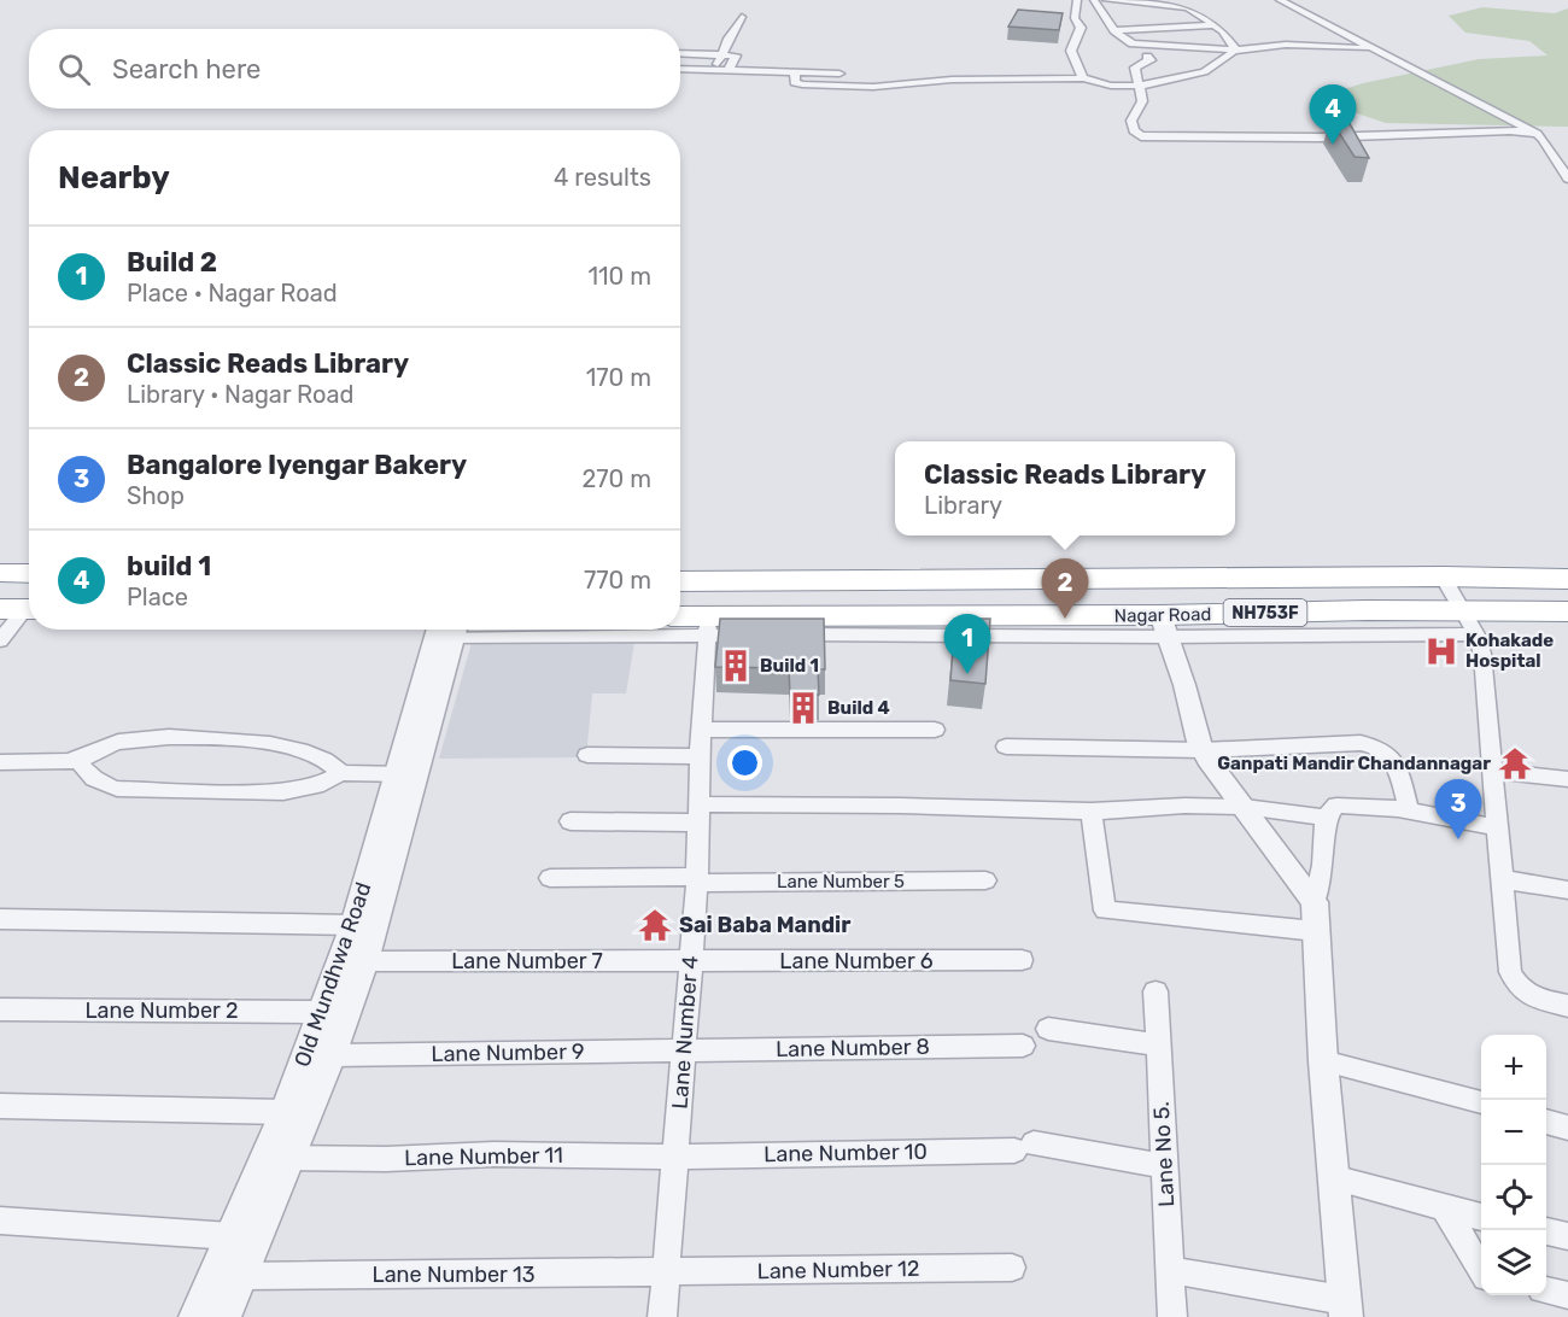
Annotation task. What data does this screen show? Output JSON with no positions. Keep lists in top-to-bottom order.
{
  "streets": {
    "highway": ["NH753F", "Nagar Road"],
    "street": [
      "Lane Number 5",
      "Lane Number 7",
      "Lane Number 6",
      "Old Mundhwa Road",
      "Lane Number 2",
      "Lane Number 4",
      "Lane Number 8",
      "Lane Number 9",
      "Lane Number 10",
      "Lane No 5.",
      "Lane Number 11",
      "Lane Number 12",
      "Lane Number 13"
    ]
  },
  "crossings": [
    ["Nagar Road", "Lane Number 4"],
    ["Lane Number 5", "Lane Number 4"],
    ["Lane Number 7", "Lane Number 6"],
    ["Lane Number 7", "Old Mundhwa Road"],
    ["Lane Number 7", "Lane Number 4"],
    ["Lane Number 6", "Lane Number 4"],
    ["Old Mundhwa Road", "Lane Number 2"],
    ["Old Mundhwa Road", "Lane Number 9"],
    ["Old Mundhwa Road", "Lane Number 11"],
    ["Old Mundhwa Road", "Lane Number 13"],
    ["Lane Number 4", "Lane Number 8"],
    ["Lane Number 4", "Lane Number 9"],
    ["Lane Number 4", "Lane Number 10"],
    ["Lane Number 4", "Lane Number 11"],
    ["Lane Number 4", "Lane Number 12"],
    ["Lane Number 4", "Lane Number 13"],
    ["Lane Number 8", "Lane Number 9"],
    ["Lane Number 10", "Lane No 5."],
    ["Lane Number 10", "Lane Number 11"],
    ["Lane Number 12", "Lane Number 13"]
  ],
  "places": {
    "hospital": ["Kohakade Hospital"],
    "building": ["Build 1", "Build 4"],
    "temple": ["Ganpati Mandir Chandannagar", "Sai Baba Mandir"]
  },
  "page": {
    "search": "Search here",
    "pins": [
      "4",
      "2",
      "1",
      "3"
    ],
    "heading": ["Nearby", "4 results"],
    "list": [
      {
        "mark": "1",
        "name": "Build 2",
        "note": "Place · Nagar Road",
        "value": "110 m"
      },
      {
        "mark": "2",
        "name": "Classic Reads Library",
        "note": "Library · Nagar Road",
        "value": "170 m"
      },
      {
        "mark": "3",
        "name": "Bangalore Iyengar Bakery",
        "note": "Shop",
        "value": "270 m"
      },
      {
        "mark": "4",
        "name": "build 1",
        "note": "Place",
        "value": "770 m"
      }
    ],
    "popup": ["Classic Reads Library", "Library"],
    "map_buttons": ["+", "−"]
  }
}
